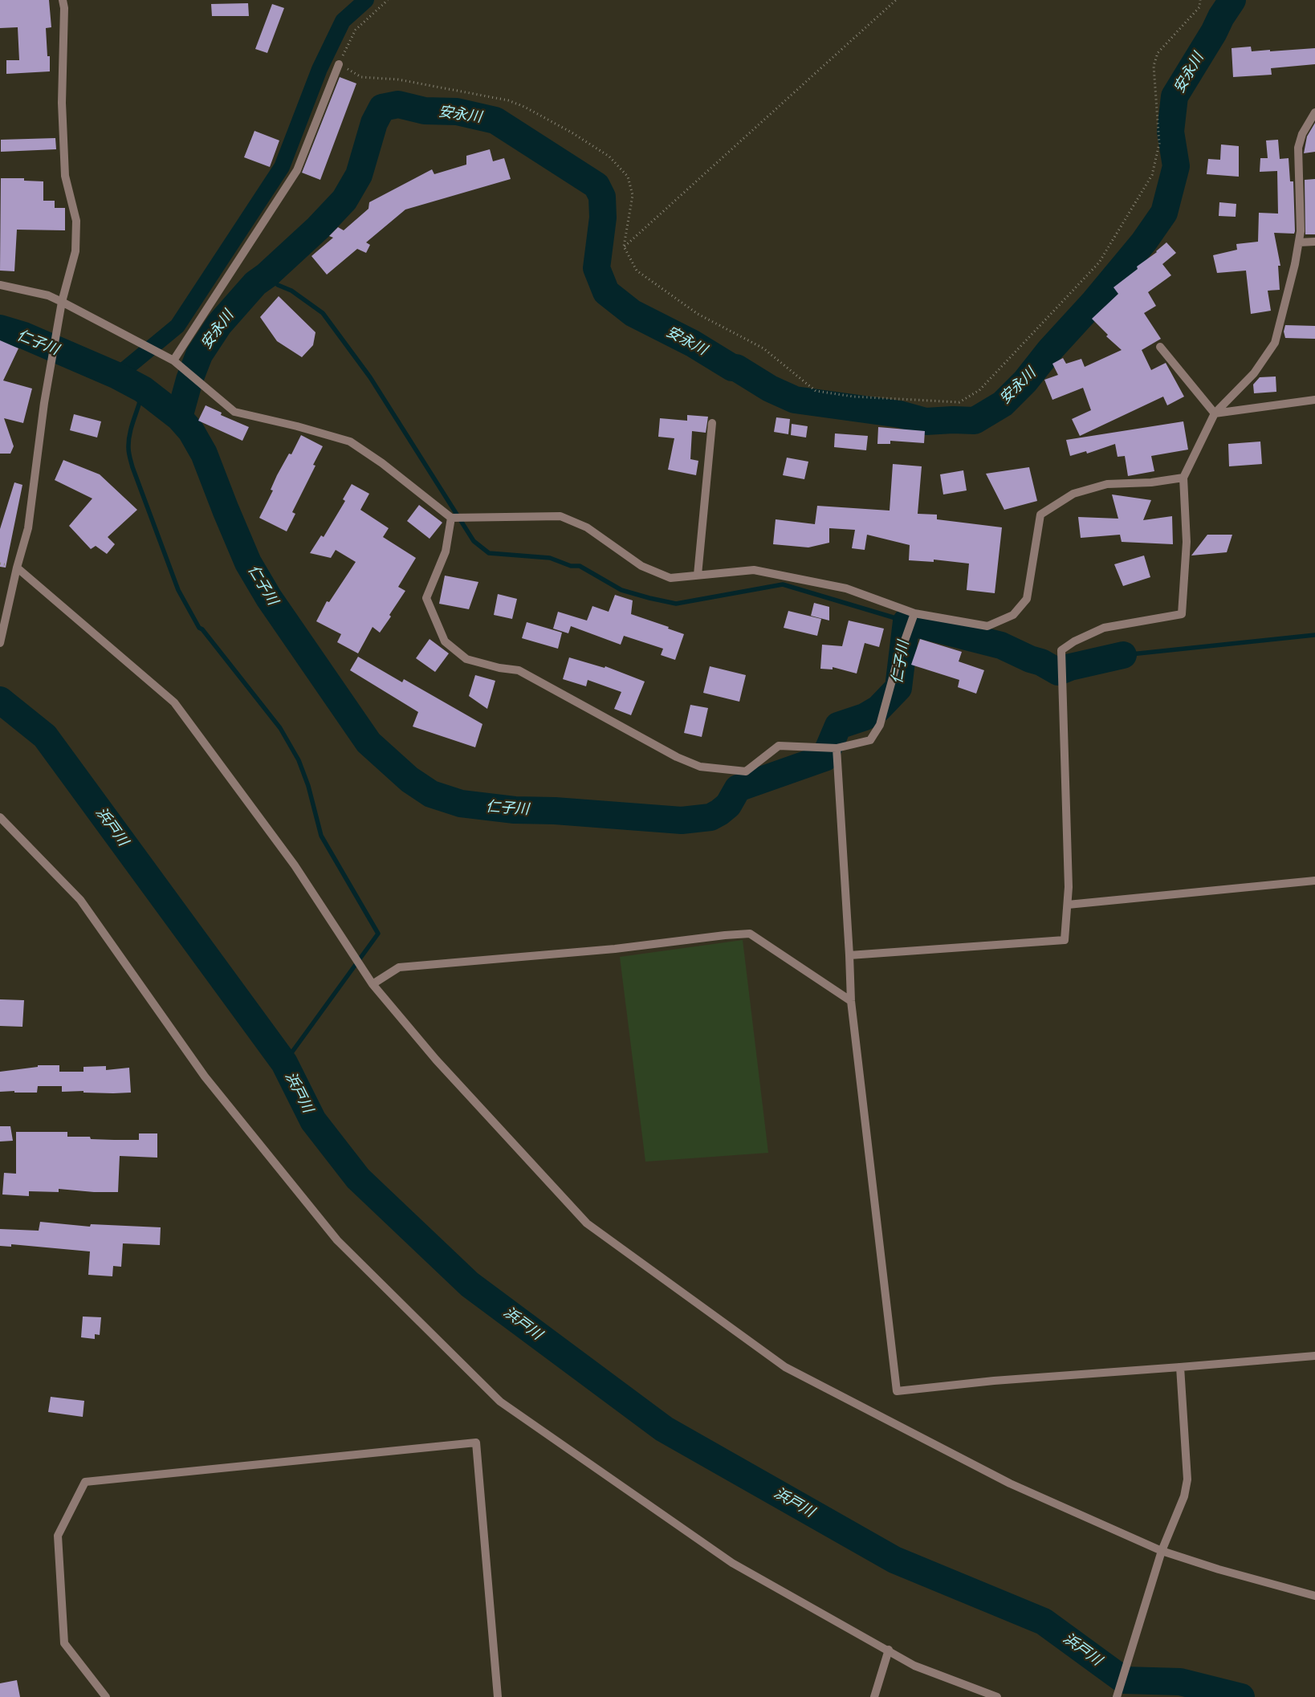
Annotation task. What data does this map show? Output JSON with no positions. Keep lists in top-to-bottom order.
{
  "water": ["安永川", "仁子川", "浜戸川"]
}
